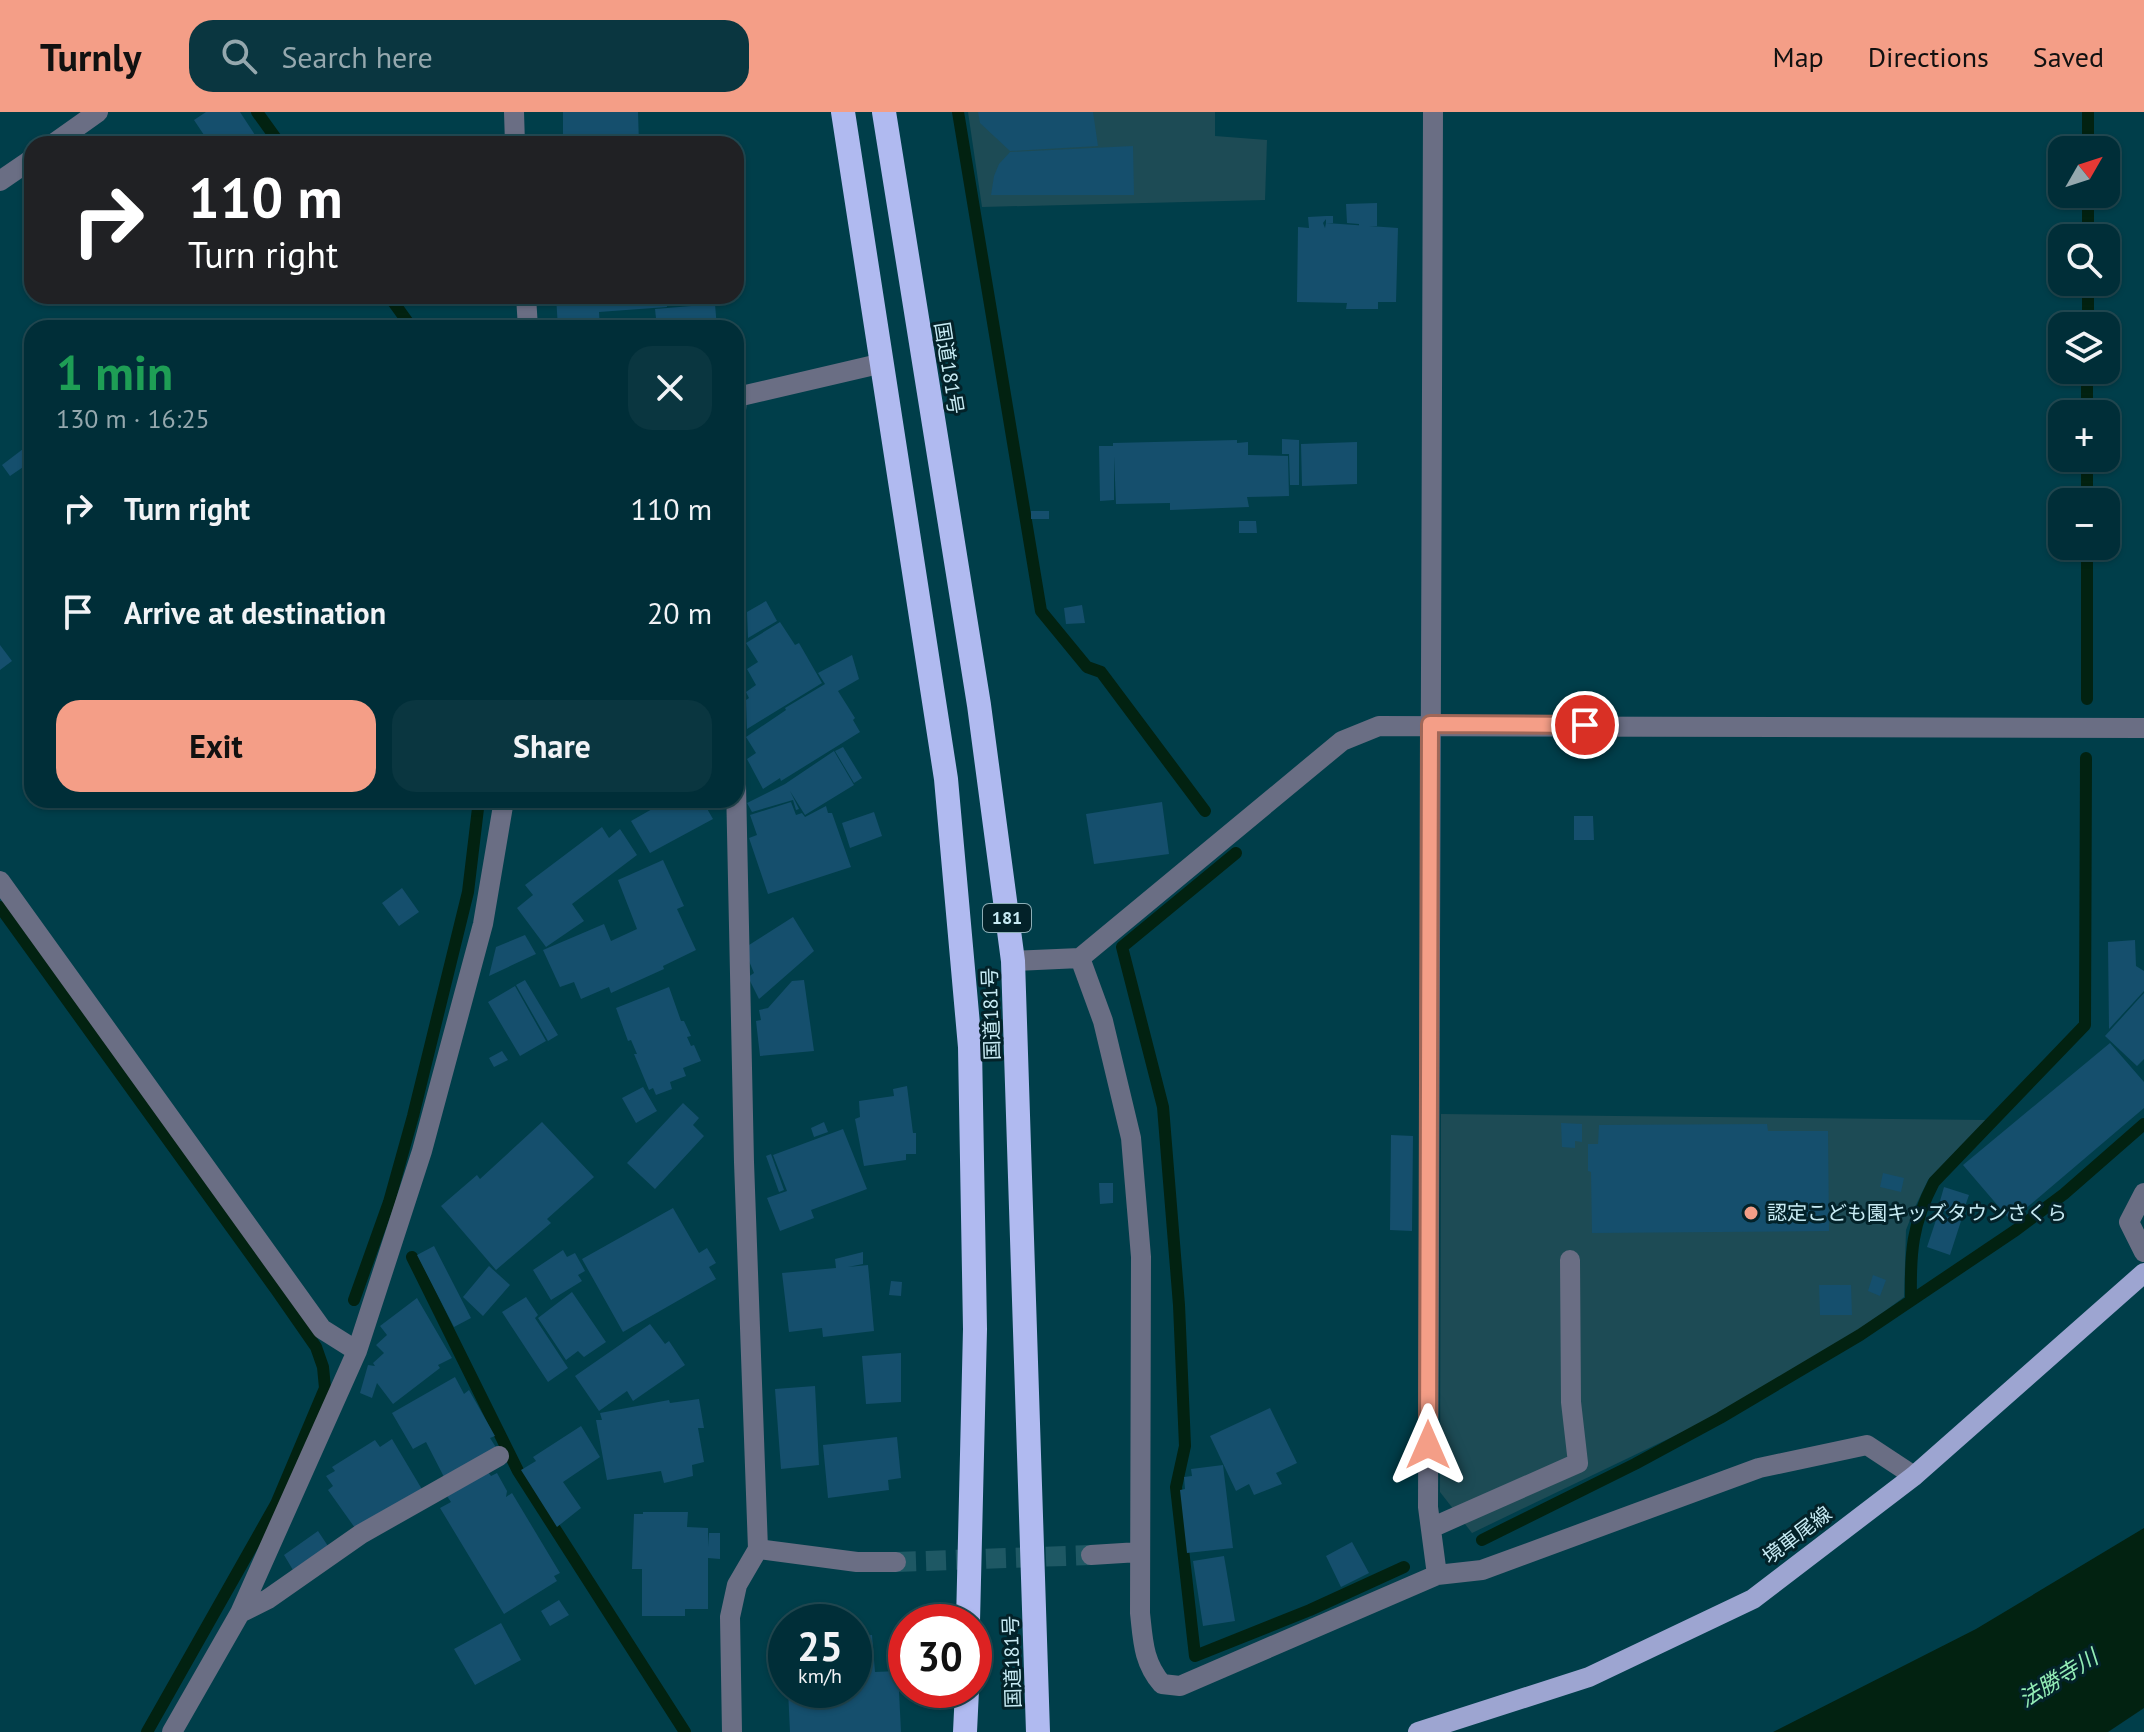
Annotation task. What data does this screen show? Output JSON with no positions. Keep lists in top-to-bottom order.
{
  "streets": {
    "highway": ["国道181号", "181"],
    "main road": ["境車尾線"]
  },
  "water": ["法勝寺川"],
  "places": ["認定こども園キッズタウンさくら"],
  "north": "top right",
  "page": {
    "header": "Turnly",
    "search": "Search here",
    "nav": ["Map", "Directions", "Saved"],
    "map_buttons": ["+", "−"],
    "turn": ["110 m", "Turn right"],
    "heading": ["1 min", "130 m · 16:25"],
    "list": [
      {
        "name": "Turn right",
        "value": "110 m"
      },
      {
        "name": "Arrive at destination",
        "value": "20 m"
      }
    ],
    "buttons": ["Exit", "Share"],
    "speed": "25 km/h",
    "limit": "30"
  }
}
